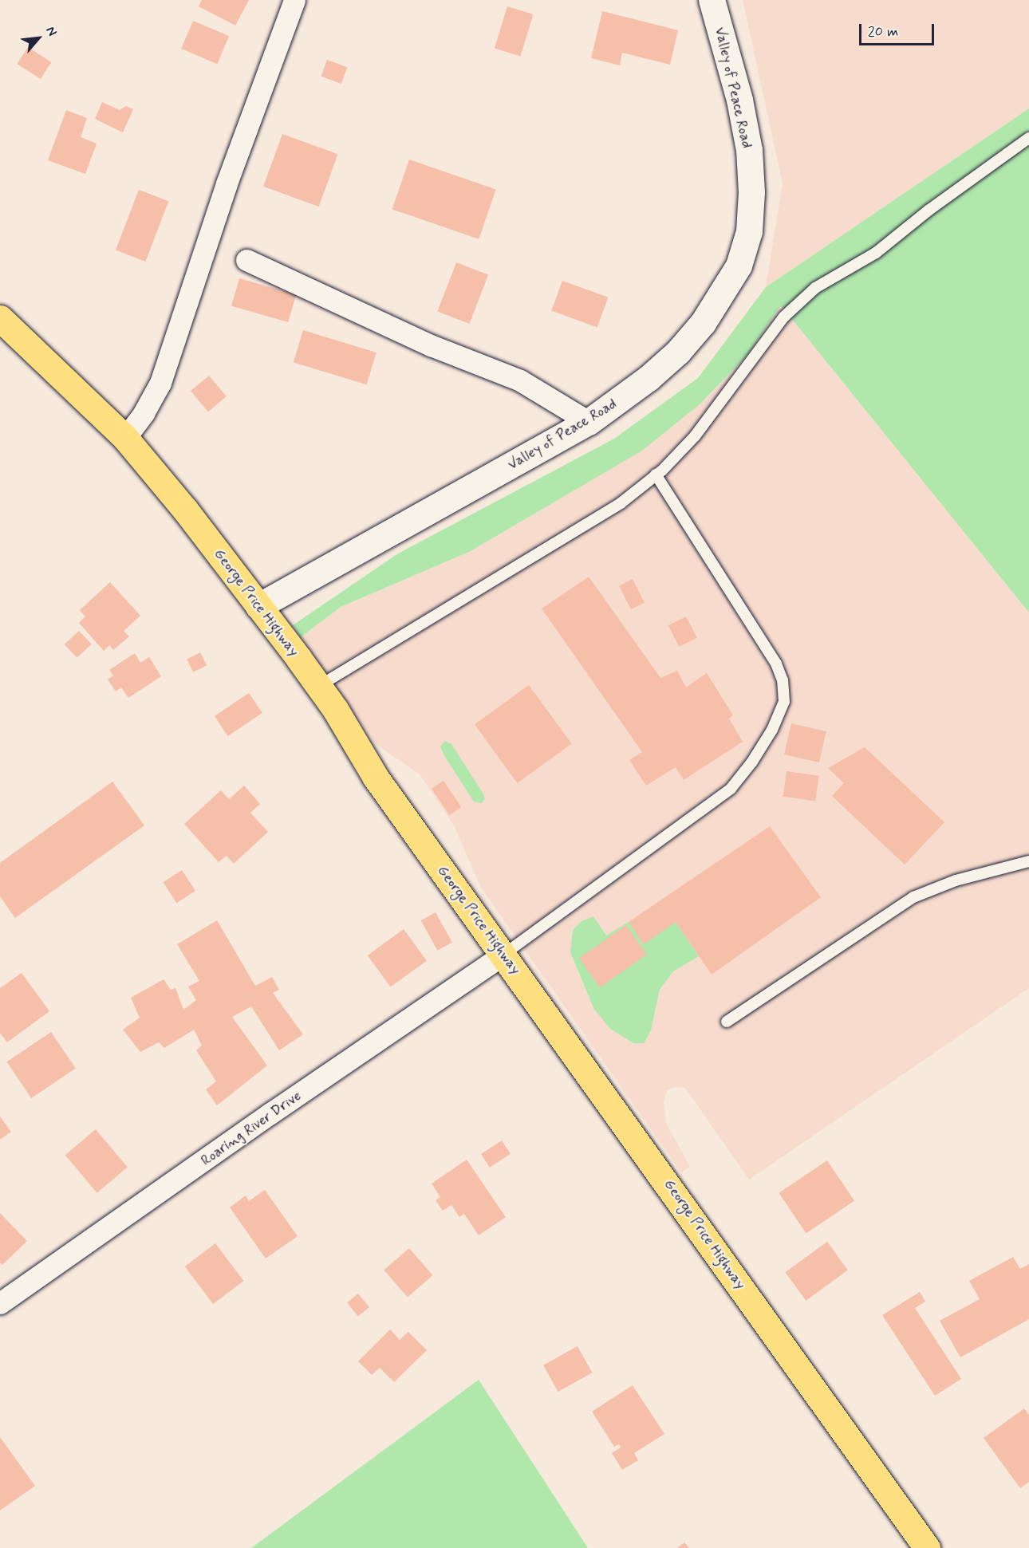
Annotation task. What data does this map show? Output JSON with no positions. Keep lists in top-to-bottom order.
{
  "streets": {
    "highway": ["George Price Highway"],
    "street": ["Valley of Peace Road", "Roaring River Drive"]
  },
  "crossings": [
    ["Valley of Peace Road", "George Price Highway"],
    ["George Price Highway", "Roaring River Drive"]
  ],
  "scale_bar": "20 m",
  "north": "top right"
}
